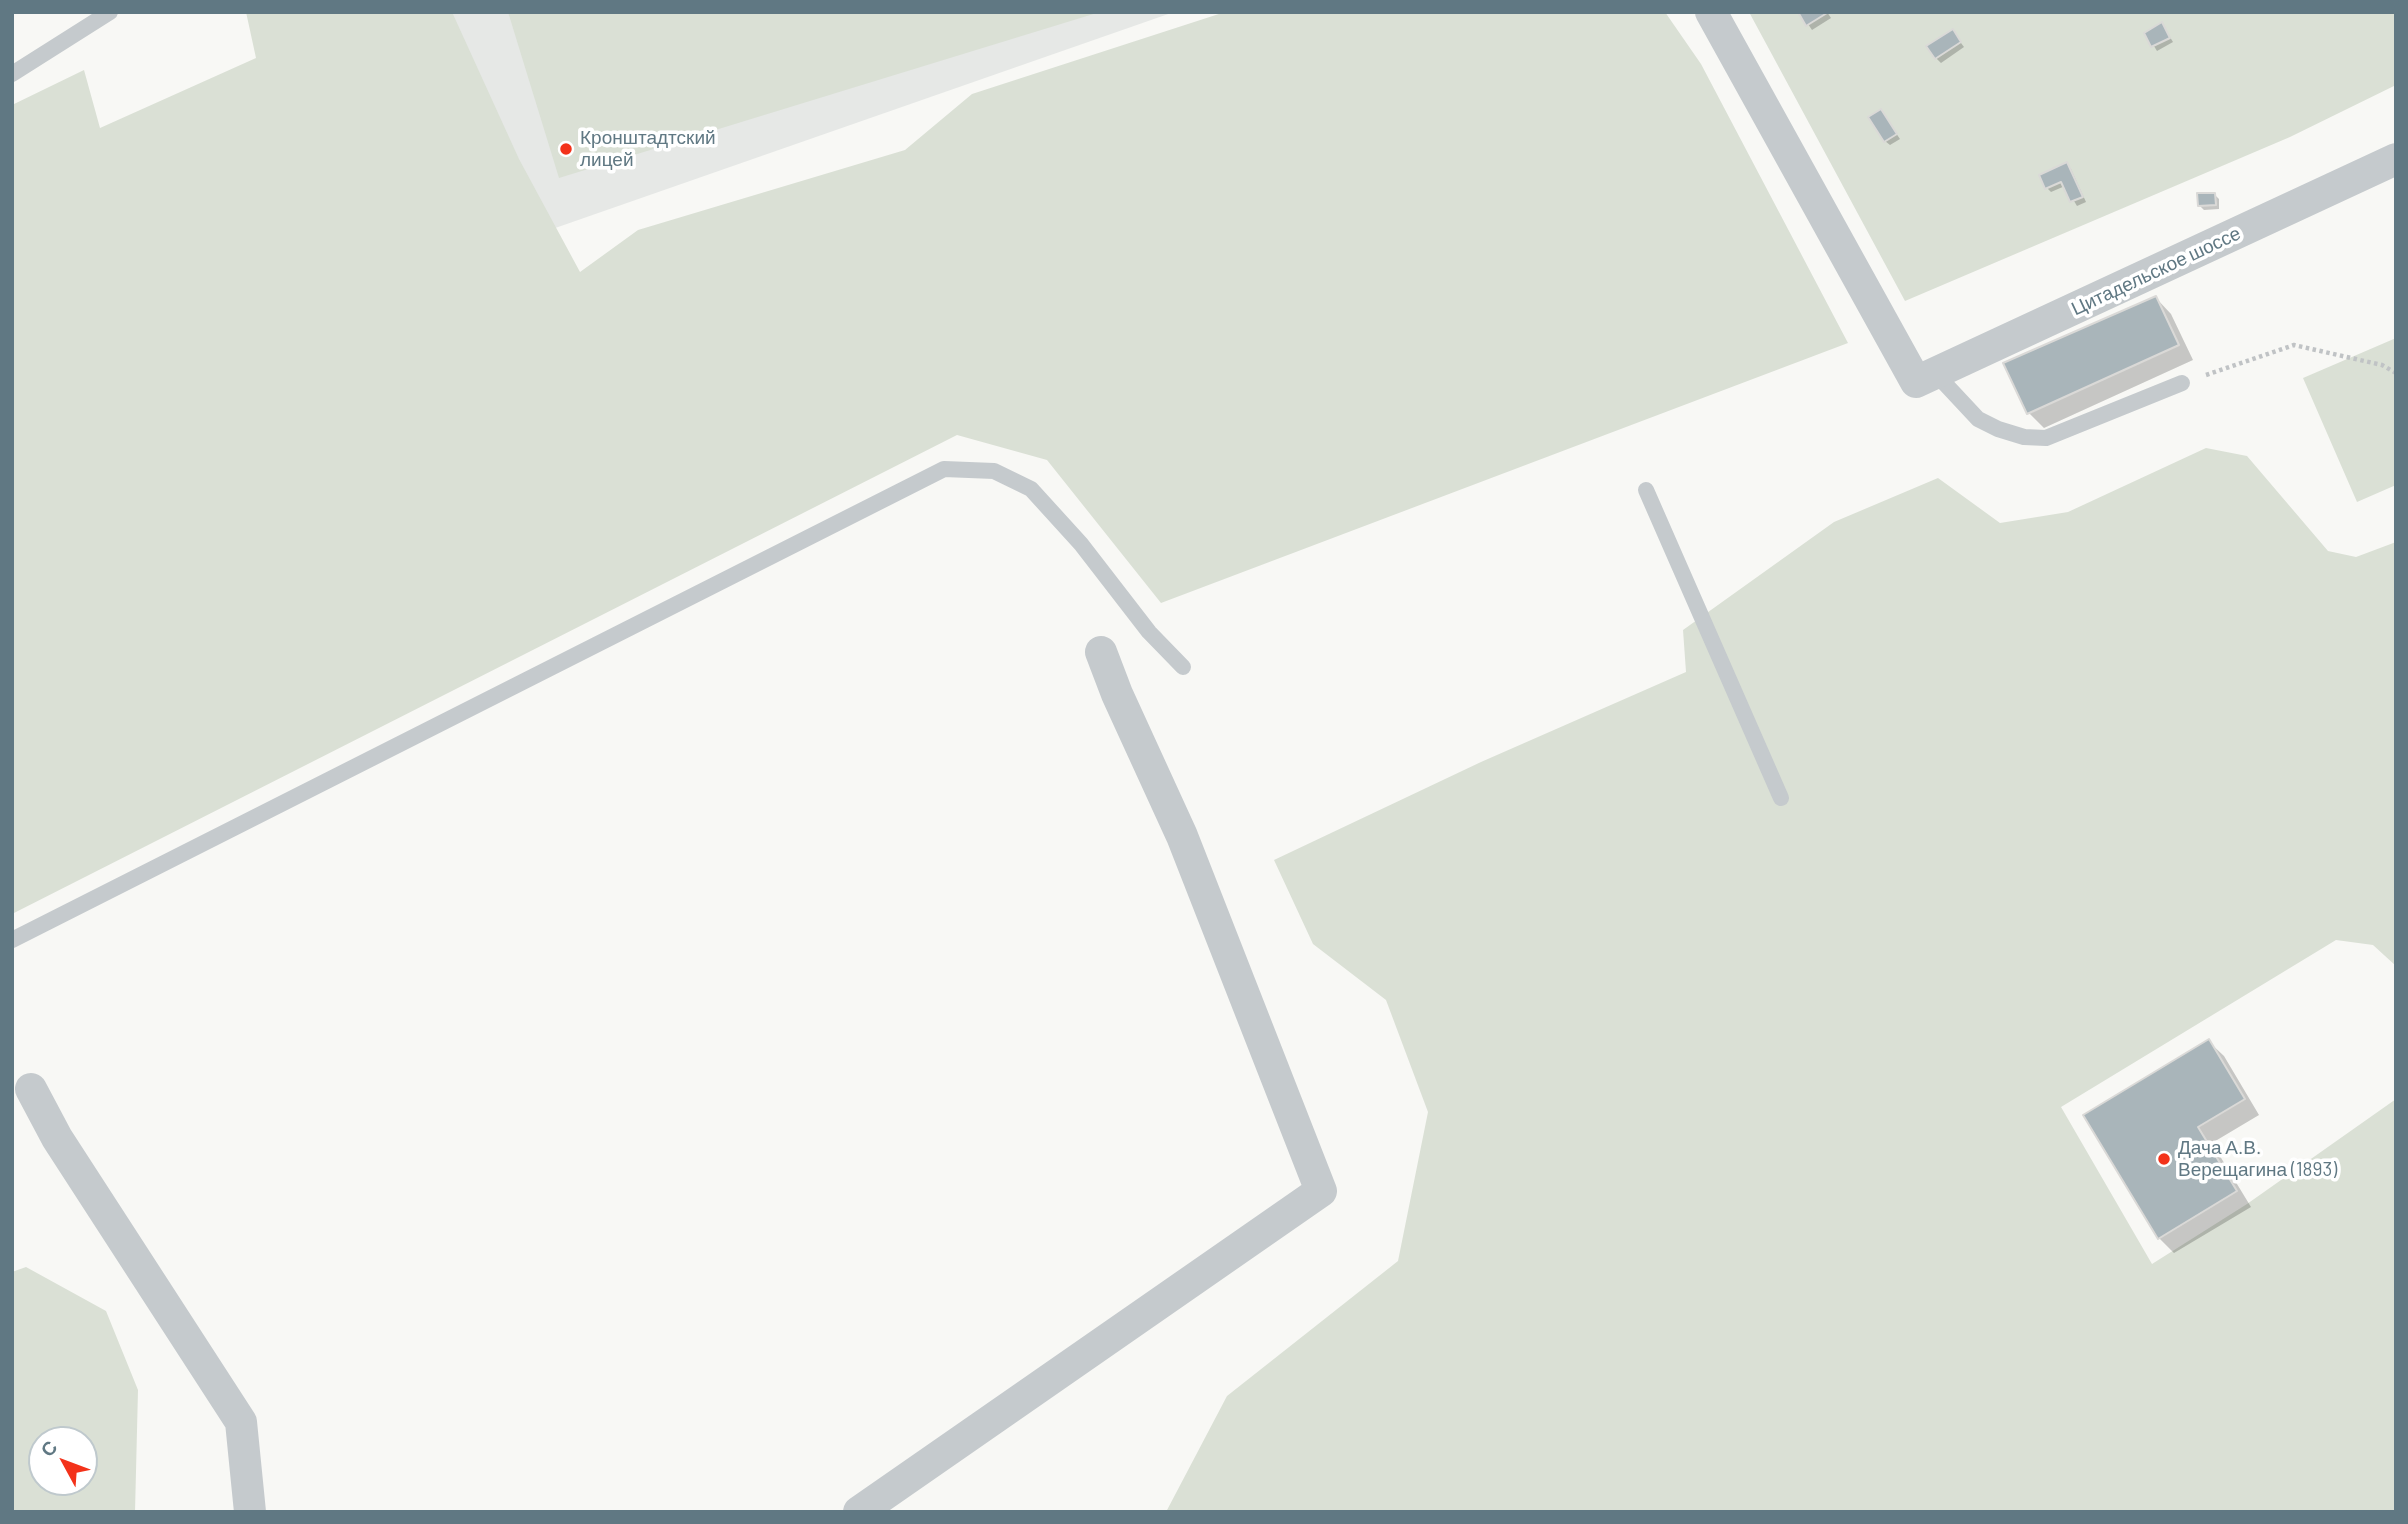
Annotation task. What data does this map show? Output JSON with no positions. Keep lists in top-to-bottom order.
{
  "streets": {
    "street": ["Цитадельское шоссе"]
  },
  "places": ["Кронштадтский лицей", "Дача А.В. Верещагина (1893)"],
  "north": "top left"
}
